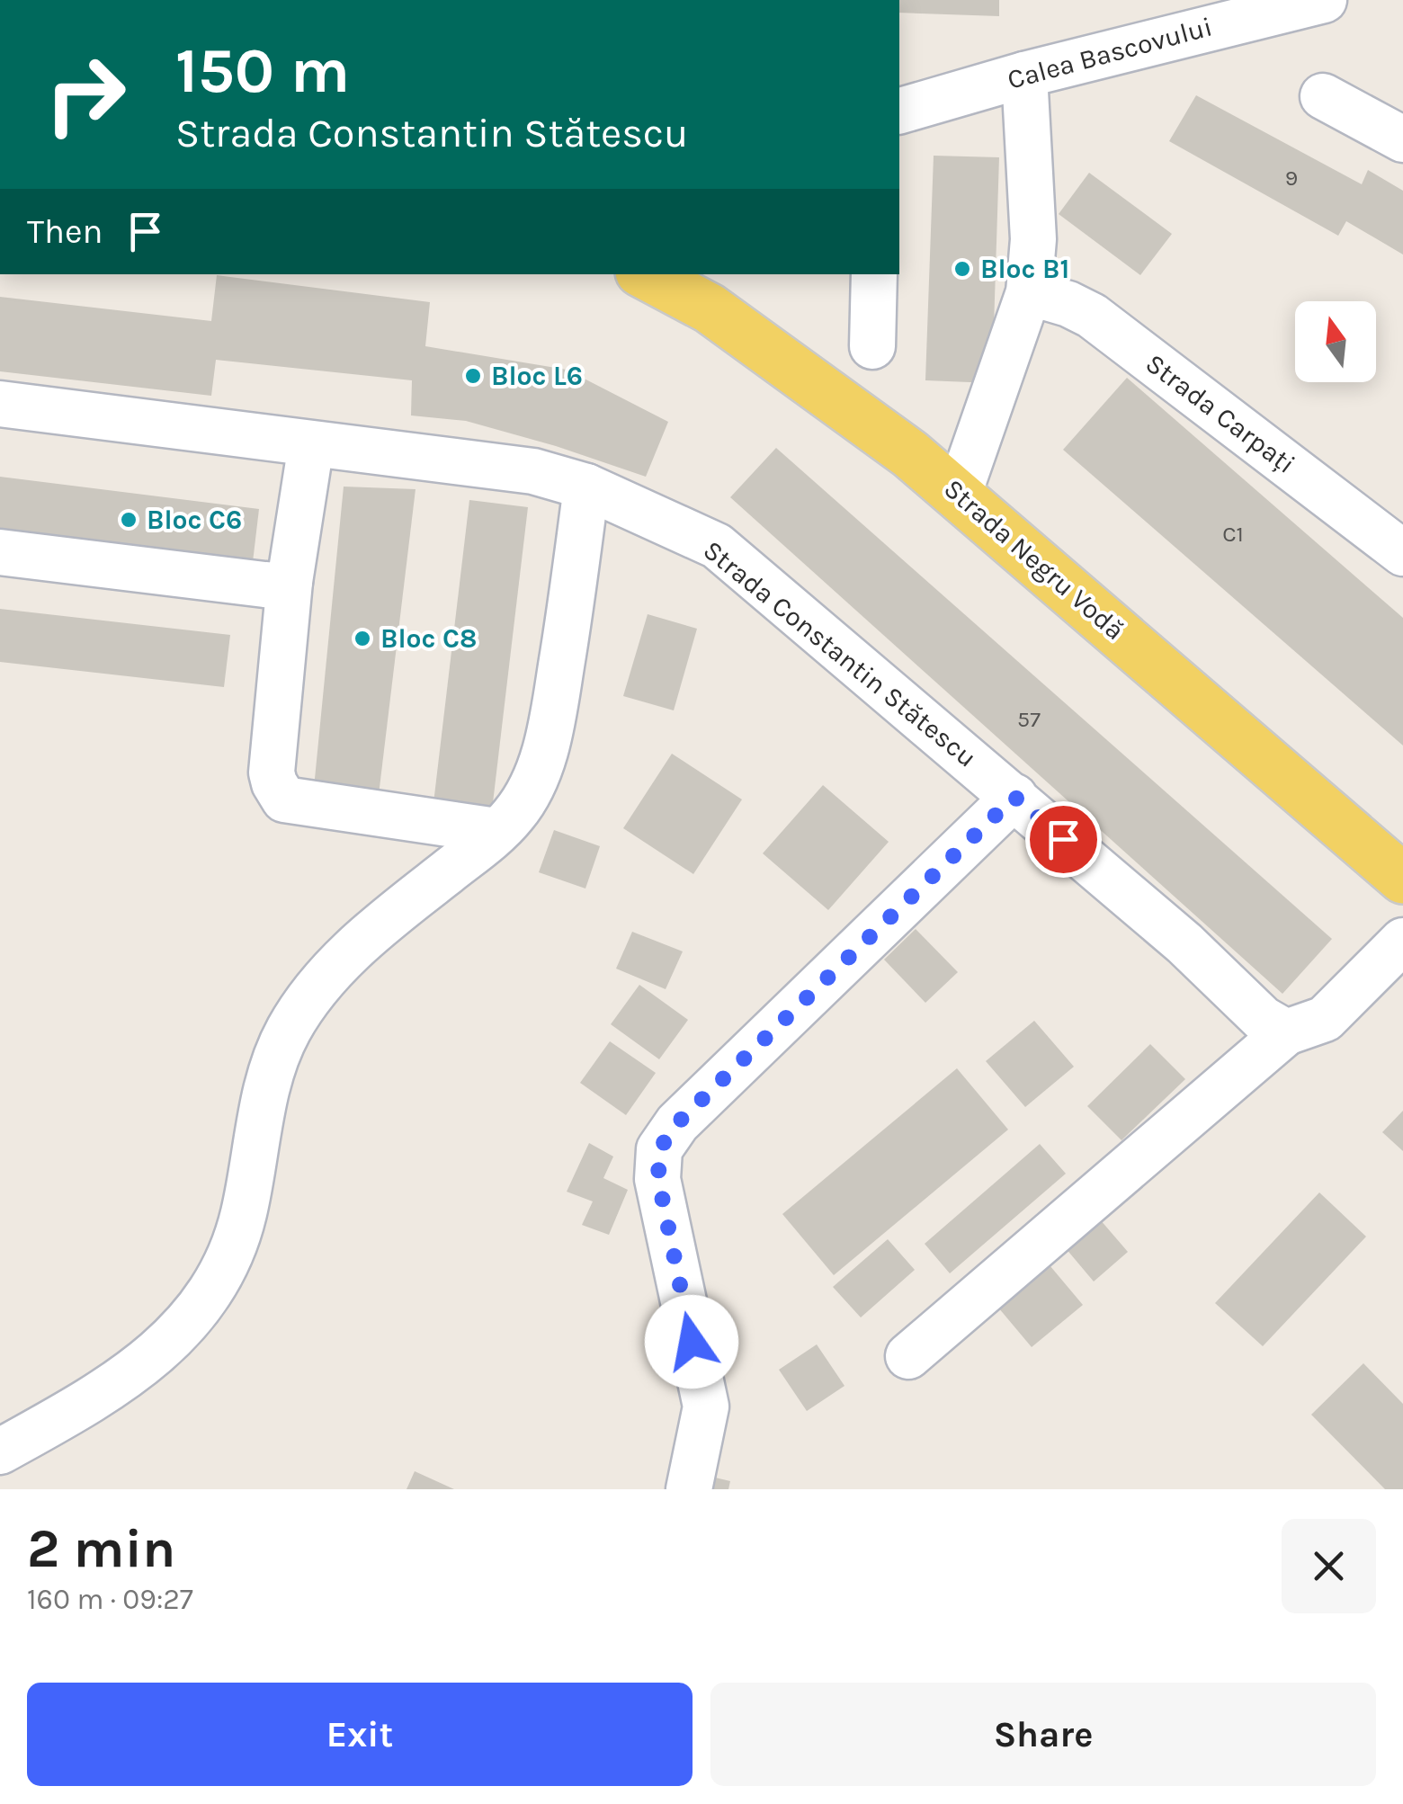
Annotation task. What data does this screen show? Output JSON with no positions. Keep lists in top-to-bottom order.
{
  "streets": {
    "main road": ["Strada Negru Vodă"],
    "street": ["Calea Bascovului", "Strada Carpați", "Strada Constantin Stătescu"]
  },
  "places": [
    "Bloc B1",
    "Bloc L6",
    "Bloc C6",
    "Bloc C8"
  ],
  "house_numbers": ["9", "C1", "57"],
  "north": "top",
  "page": {
    "turn": ["150 m", "Strada Constantin Stătescu"],
    "then": "Then",
    "heading": ["2 min", "160 m · 09:27"],
    "buttons": ["Exit", "Share"]
  }
}
